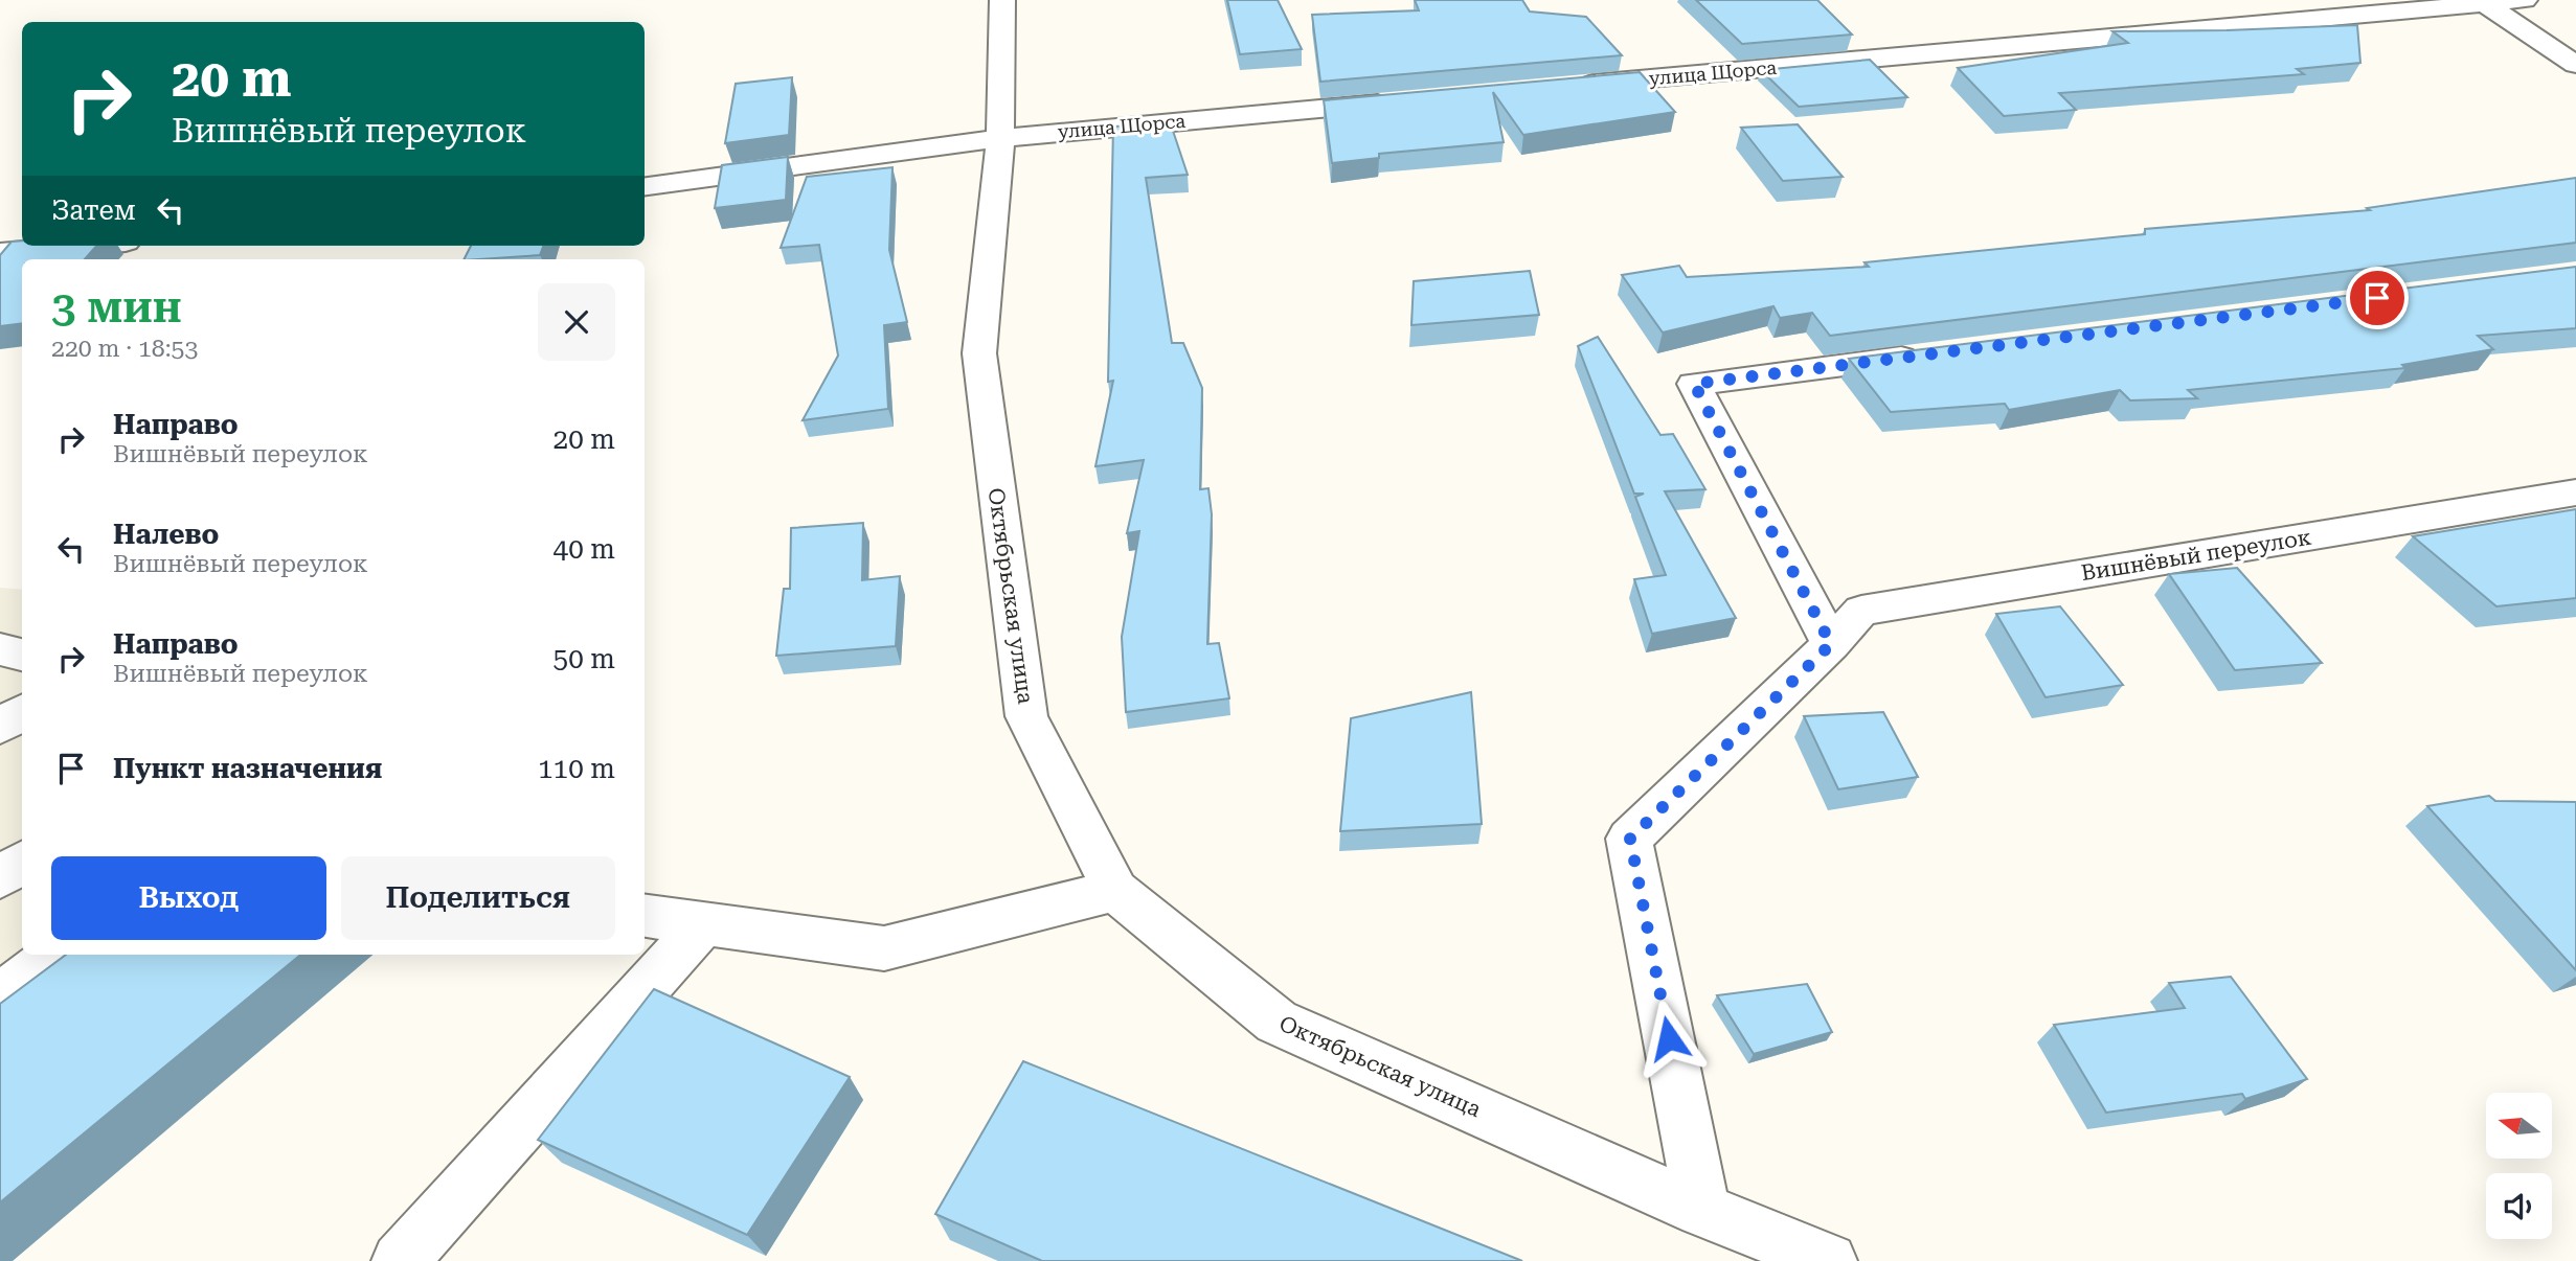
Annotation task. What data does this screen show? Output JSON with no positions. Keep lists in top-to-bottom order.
{
  "streets": {
    "street": ["улица Щорса", "Вишнёвый переулок", "Октябрьская улица"]
  },
  "crossings": [
    ["улица Щорса", "Октябрьская улица"],
    ["Вишнёвый переулок", "Октябрьская улица"]
  ],
  "north": "left",
  "page": {
    "turn": ["20 m", "Вишнёвый переулок"],
    "then": "Затем",
    "heading": ["3 мин", "220 m · 18:53"],
    "list": [
      {
        "name": "Направо",
        "note": "Вишнёвый переулок",
        "value": "20 m"
      },
      {
        "name": "Налево",
        "note": "Вишнёвый переулок",
        "value": "40 m"
      },
      {
        "name": "Направо",
        "note": "Вишнёвый переулок",
        "value": "50 m"
      },
      {
        "name": "Пункт назначения",
        "value": "110 m"
      }
    ],
    "buttons": ["Выход", "Поделиться"]
  }
}
